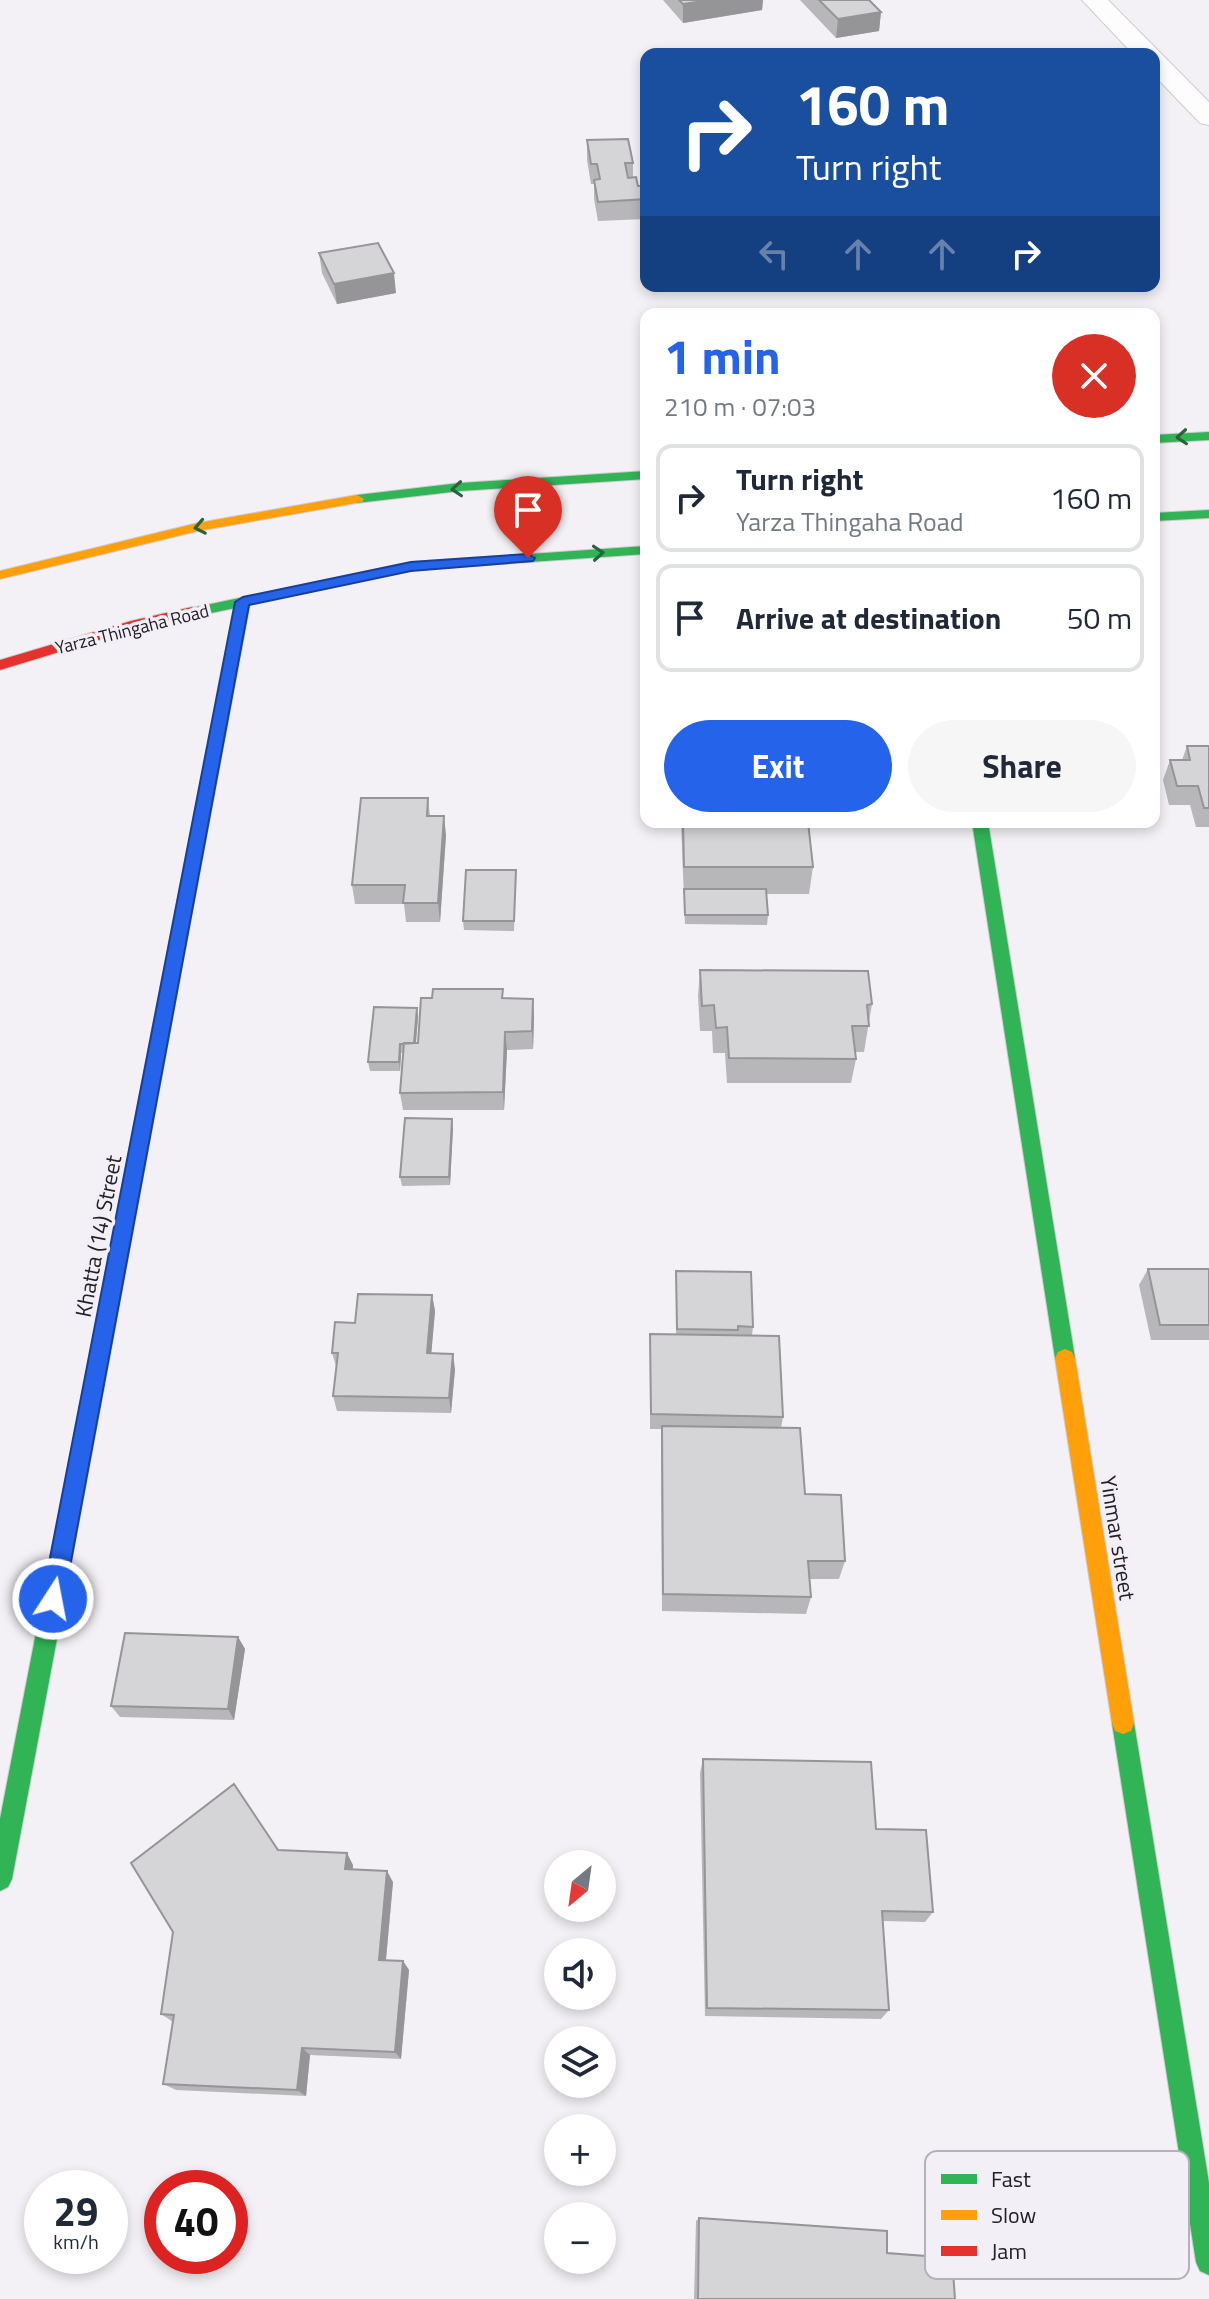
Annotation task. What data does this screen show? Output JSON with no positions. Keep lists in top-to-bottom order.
{
  "streets": {
    "street": ["Yarza Thingaha Road", "Khatta (14) Street", "Yinmar street"]
  },
  "crossings": [
    ["Yarza Thingaha Road", "Khatta (14) Street"]
  ],
  "legend": ["Fast", "Slow", "Jam"],
  "north": "bottom left",
  "page": {
    "turn": ["160 m", "Turn right"],
    "heading": ["1 min", "210 m · 07:03"],
    "list": [
      {
        "name": "Turn right",
        "note": "Yarza Thingaha Road",
        "value": "160 m"
      },
      {
        "name": "Arrive at destination",
        "value": "50 m"
      }
    ],
    "buttons": ["Exit", "Share"],
    "map_buttons": ["+", "−"],
    "speed": "29 km/h",
    "limit": "40"
  }
}
